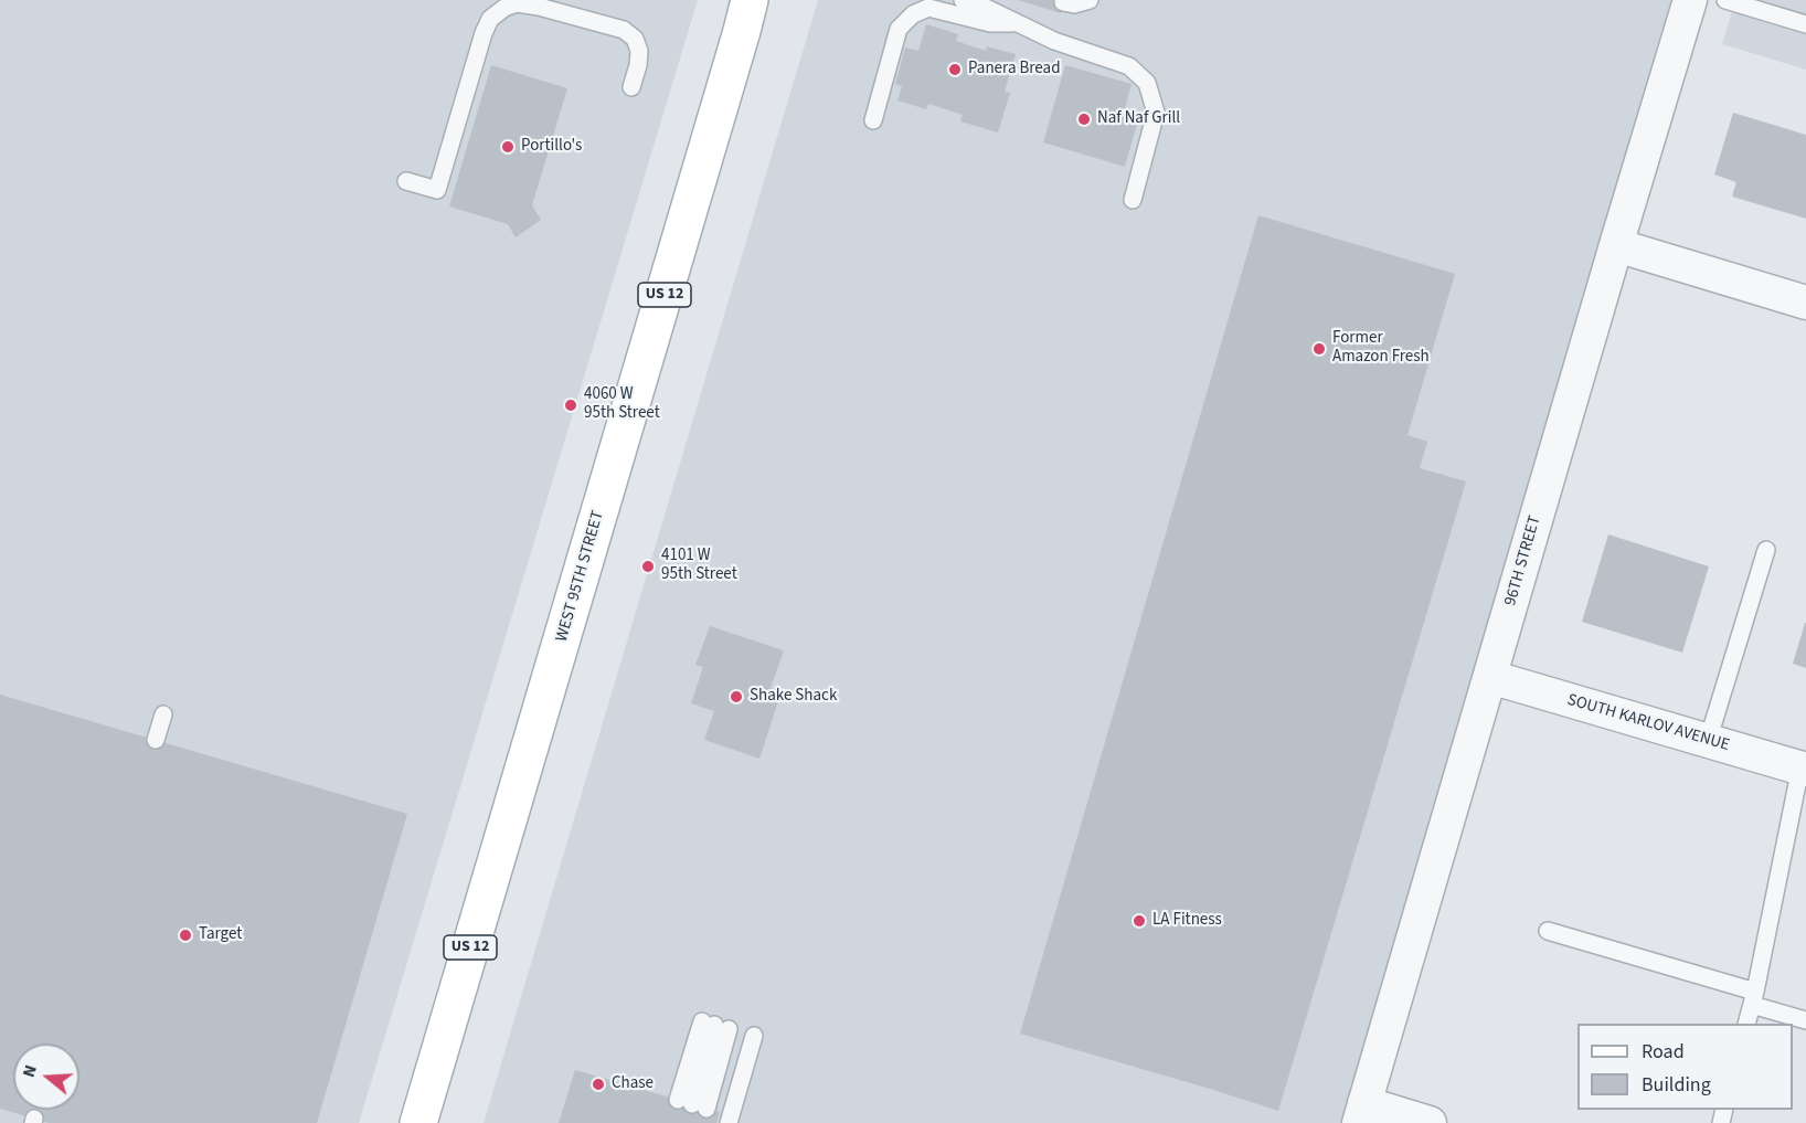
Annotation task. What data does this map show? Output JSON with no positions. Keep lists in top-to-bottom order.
{
  "streets": {
    "main road": ["US 12", "WEST 95TH STREET"],
    "street": ["96TH STREET", "SOUTH KARLOV AVENUE"]
  },
  "crossings": [
    ["96TH STREET", "SOUTH KARLOV AVENUE"]
  ],
  "places": [
    "Panera Bread",
    "Naf Naf Grill",
    "Portillo's",
    "Former Amazon Fresh",
    "4060 W 95th Street",
    "4101 W 95th Street",
    "Shake Shack",
    "LA Fitness",
    "Target",
    "Chase"
  ],
  "legend": ["Road", "Building"],
  "north": "left"
}
